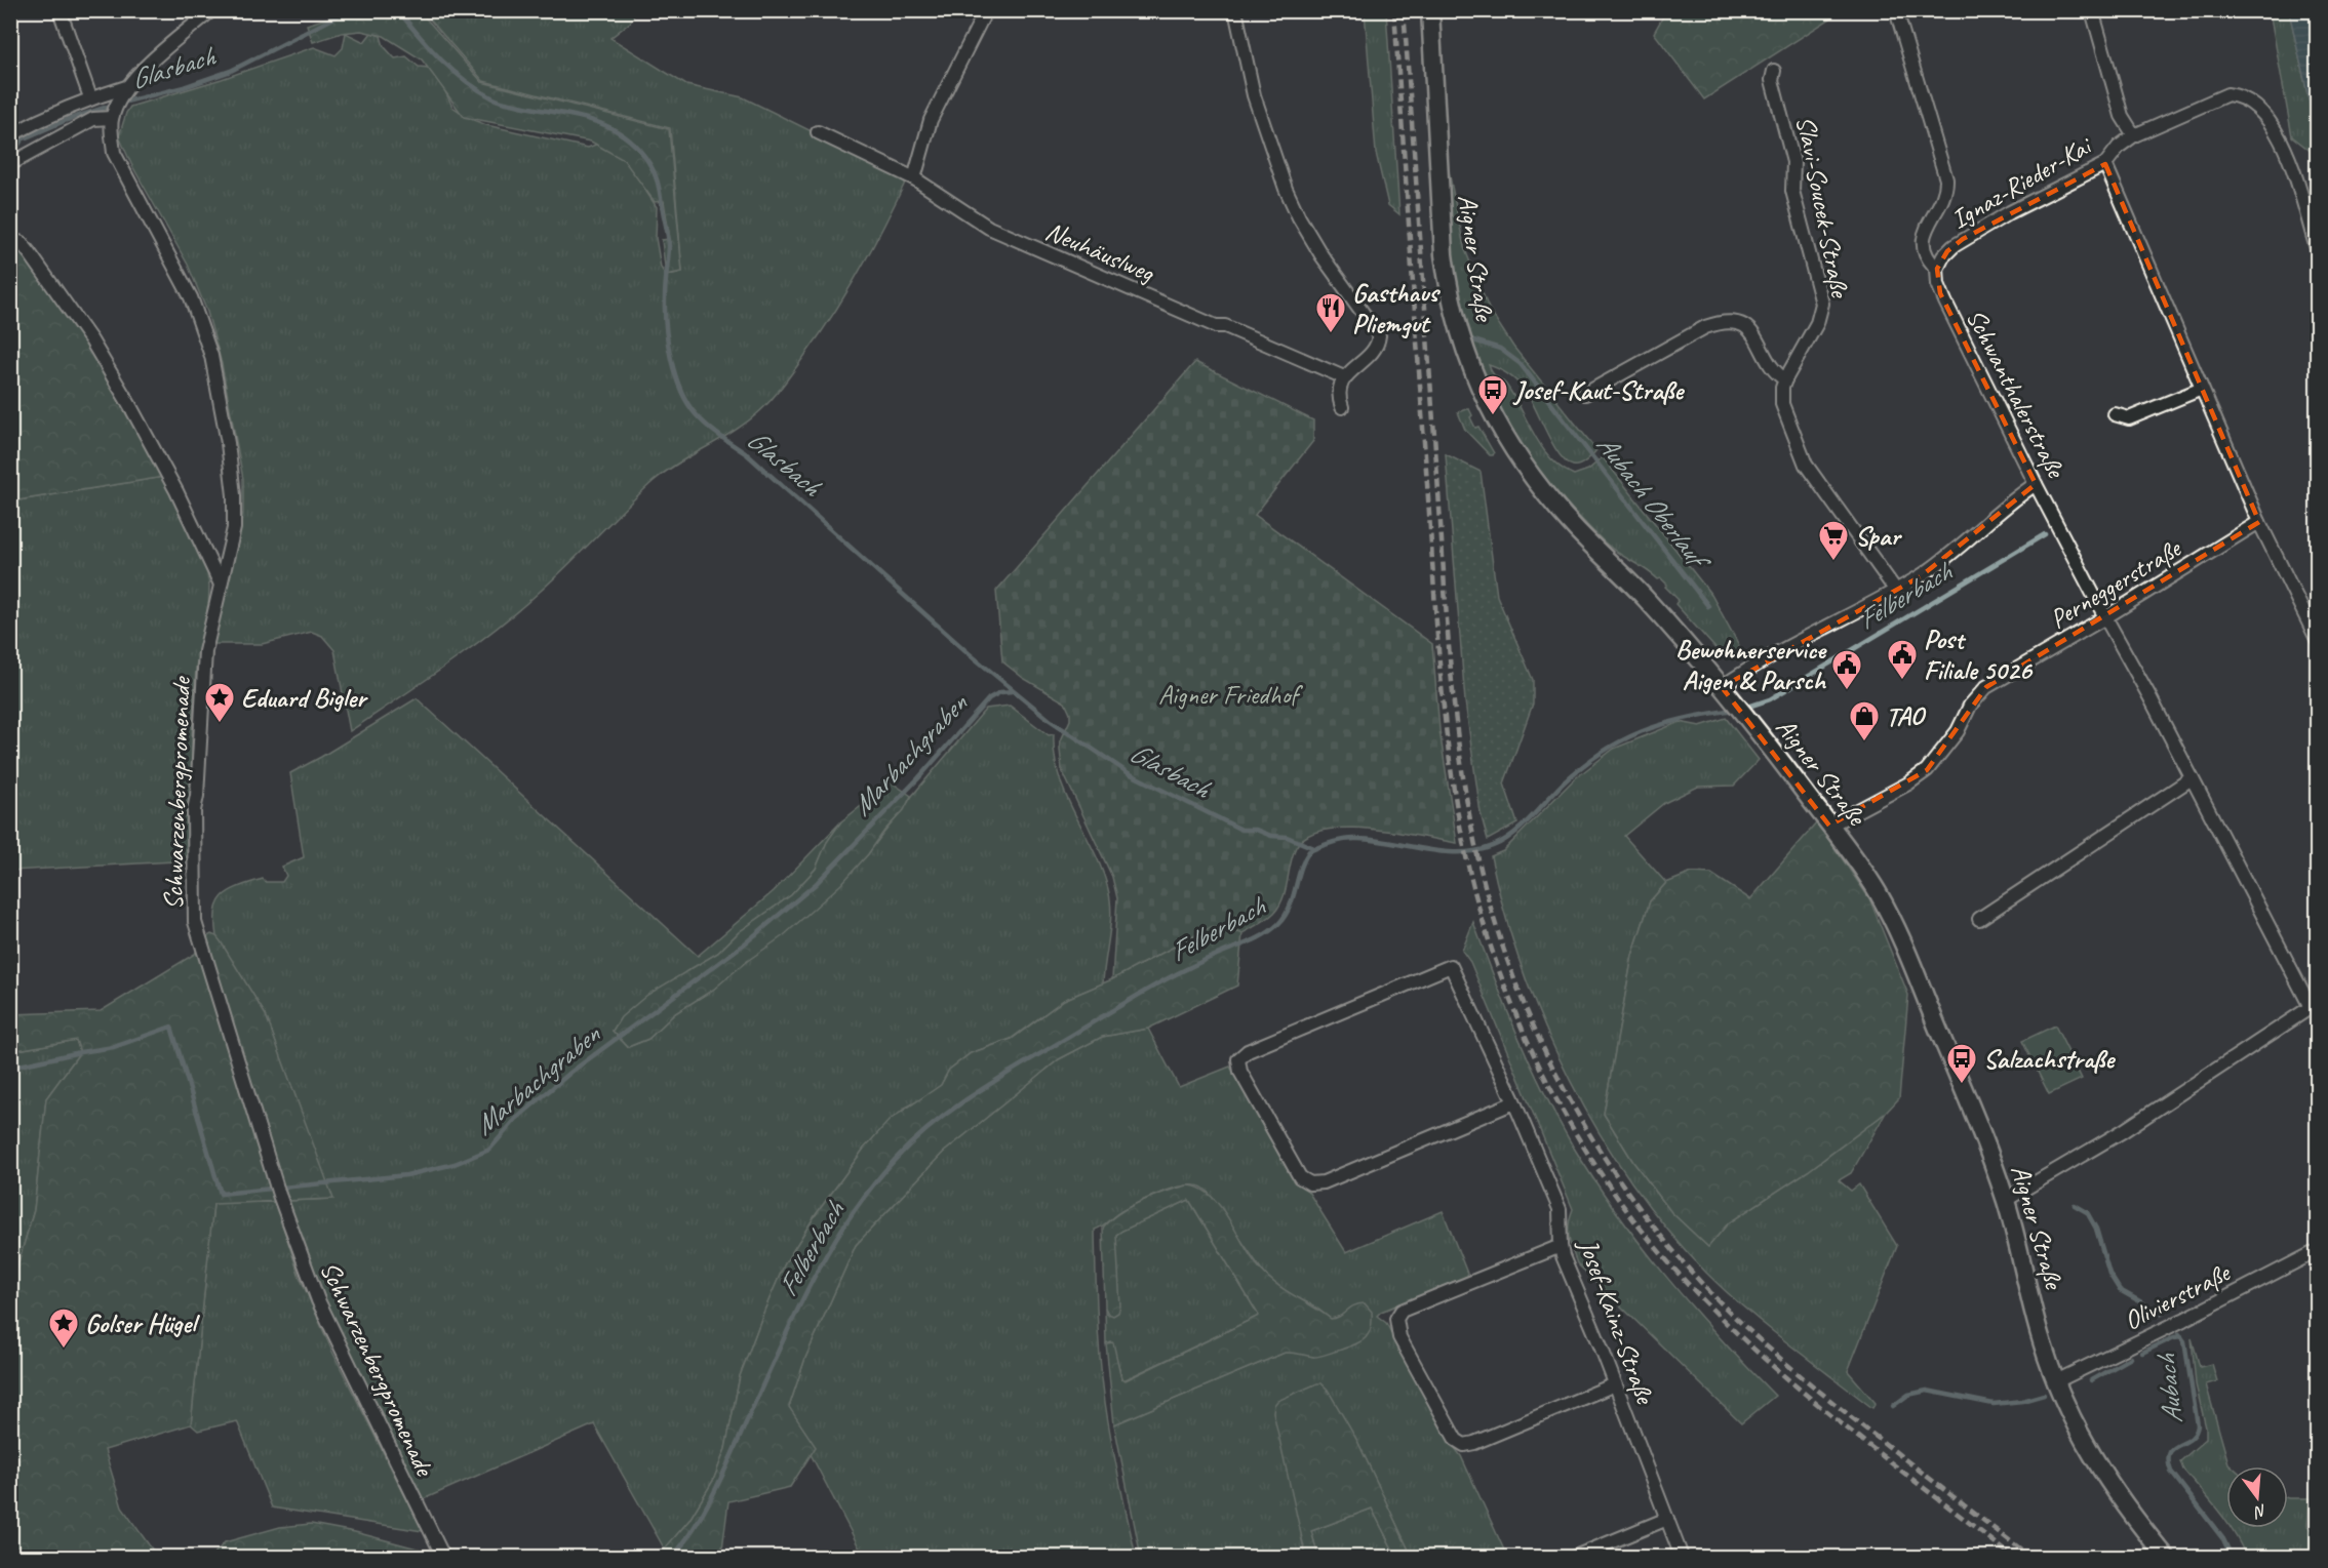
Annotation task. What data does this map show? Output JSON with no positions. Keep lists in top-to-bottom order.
{
  "streets": {
    "main road": ["Aigner Straße"],
    "street": [
      "Ignaz-Rieder-Kai",
      "Slavi-Soucek-Straße",
      "Neuhäuslweg",
      "Schwanthalerstraße",
      "Perneggerstraße",
      "Schwarzenbergpromenade",
      "Olivierstraße",
      "Josef-Kainz-Straße"
    ]
  },
  "crossings": [
    ["Ignaz-Rieder-Kai", "Schwanthalerstraße"],
    ["Aigner Straße", "Perneggerstraße"],
    ["Aigner Straße", "Olivierstraße"],
    ["Schwanthalerstraße", "Perneggerstraße"]
  ],
  "water": [
    "Glasbach",
    "Aubach Oberlauf",
    "Felberbach",
    "Marbachgraben",
    "Aubach"
  ],
  "parks": ["Aigner Friedhof"],
  "places": {
    "restaurant": ["Gasthaus Pliemgut"],
    "bus stop": ["Josef-Kaut-Straße", "Salzachstraße"],
    "supermarket": ["Spar"],
    "public building": ["Post Filiale 5026", "Bewohnerservice Aigen & Parsch"],
    "place": ["Eduard Bigler", "Golser Hügel"],
    "shop": ["TAO"]
  },
  "north": "bottom"
}
